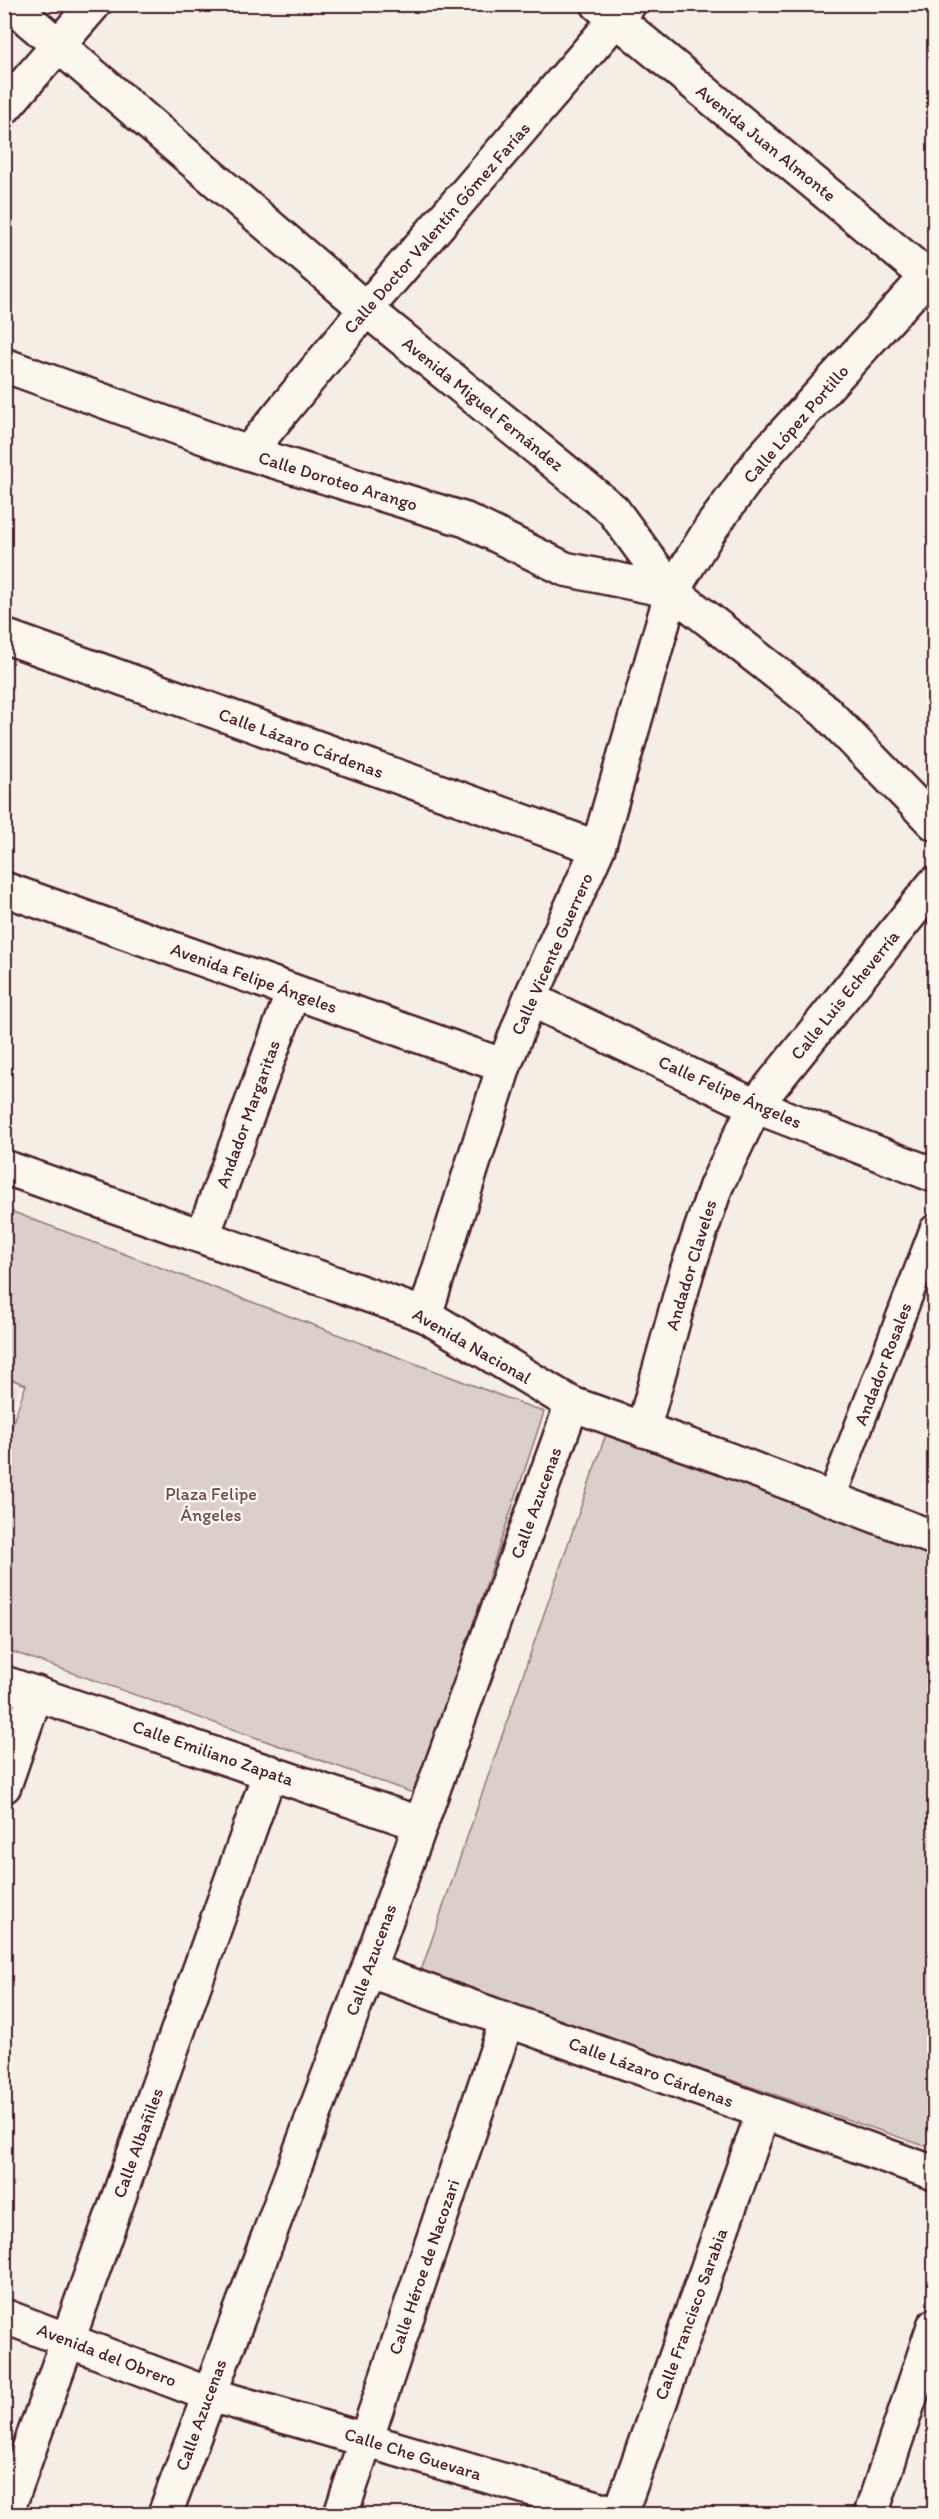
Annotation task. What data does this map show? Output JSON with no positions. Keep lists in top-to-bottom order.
{
  "streets": {
    "street": [
      "Avenida Juan Almonte",
      "Calle Doctor Valentín Gómez Farías",
      "Avenida Miguel Fernández",
      "Calle López Portillo",
      "Calle Doroteo Arango",
      "Calle Lázaro Cárdenas",
      "Calle Vicente Guerrero",
      "Avenida Felipe Ángeles",
      "Calle Luis Echeverría",
      "Calle Felipe Ángeles",
      "Andador Margaritas",
      "Andador Claveles",
      "Avenida Nacional",
      "Andador Rosales",
      "Calle Azucenas",
      "Calle Emiliano Zapata",
      "Calle Albañiles",
      "Calle Héroe de Nacozari",
      "Calle Francisco Sarabia",
      "Avenida del Obrero",
      "Calle Che Guevara"
    ]
  },
  "crossings": [
    ["Avenida Juan Almonte", "Calle Doctor Valentín Gómez Farías"],
    ["Avenida Juan Almonte", "Calle López Portillo"],
    ["Calle Doctor Valentín Gómez Farías", "Avenida Miguel Fernández"],
    ["Calle Doctor Valentín Gómez Farías", "Calle Doroteo Arango"],
    ["Avenida Miguel Fernández", "Calle López Portillo"],
    ["Avenida Miguel Fernández", "Calle Doroteo Arango"],
    ["Avenida Miguel Fernández", "Calle Vicente Guerrero"],
    ["Calle López Portillo", "Calle Doroteo Arango"],
    ["Calle López Portillo", "Calle Vicente Guerrero"],
    ["Calle Doroteo Arango", "Calle Vicente Guerrero"],
    ["Calle Lázaro Cárdenas", "Calle Vicente Guerrero"],
    ["Calle Lázaro Cárdenas", "Calle Azucenas"],
    ["Calle Lázaro Cárdenas", "Calle Héroe de Nacozari"],
    ["Calle Lázaro Cárdenas", "Calle Francisco Sarabia"],
    ["Calle Vicente Guerrero", "Avenida Felipe Ángeles"],
    ["Calle Vicente Guerrero", "Calle Felipe Ángeles"],
    ["Calle Vicente Guerrero", "Avenida Nacional"],
    ["Avenida Felipe Ángeles", "Andador Margaritas"],
    ["Calle Luis Echeverría", "Calle Felipe Ángeles"],
    ["Calle Luis Echeverría", "Andador Claveles"],
    ["Calle Felipe Ángeles", "Andador Claveles"],
    ["Andador Margaritas", "Avenida Nacional"],
    ["Andador Claveles", "Avenida Nacional"],
    ["Avenida Nacional", "Andador Rosales"],
    ["Avenida Nacional", "Calle Azucenas"],
    ["Calle Azucenas", "Calle Emiliano Zapata"],
    ["Calle Azucenas", "Avenida del Obrero"],
    ["Calle Azucenas", "Calle Che Guevara"],
    ["Calle Emiliano Zapata", "Calle Albañiles"],
    ["Calle Albañiles", "Avenida del Obrero"],
    ["Calle Héroe de Nacozari", "Calle Che Guevara"],
    ["Calle Francisco Sarabia", "Calle Che Guevara"],
    ["Avenida del Obrero", "Calle Che Guevara"]
  ],
  "parks": ["Plaza Felipe Ángeles"]
}
